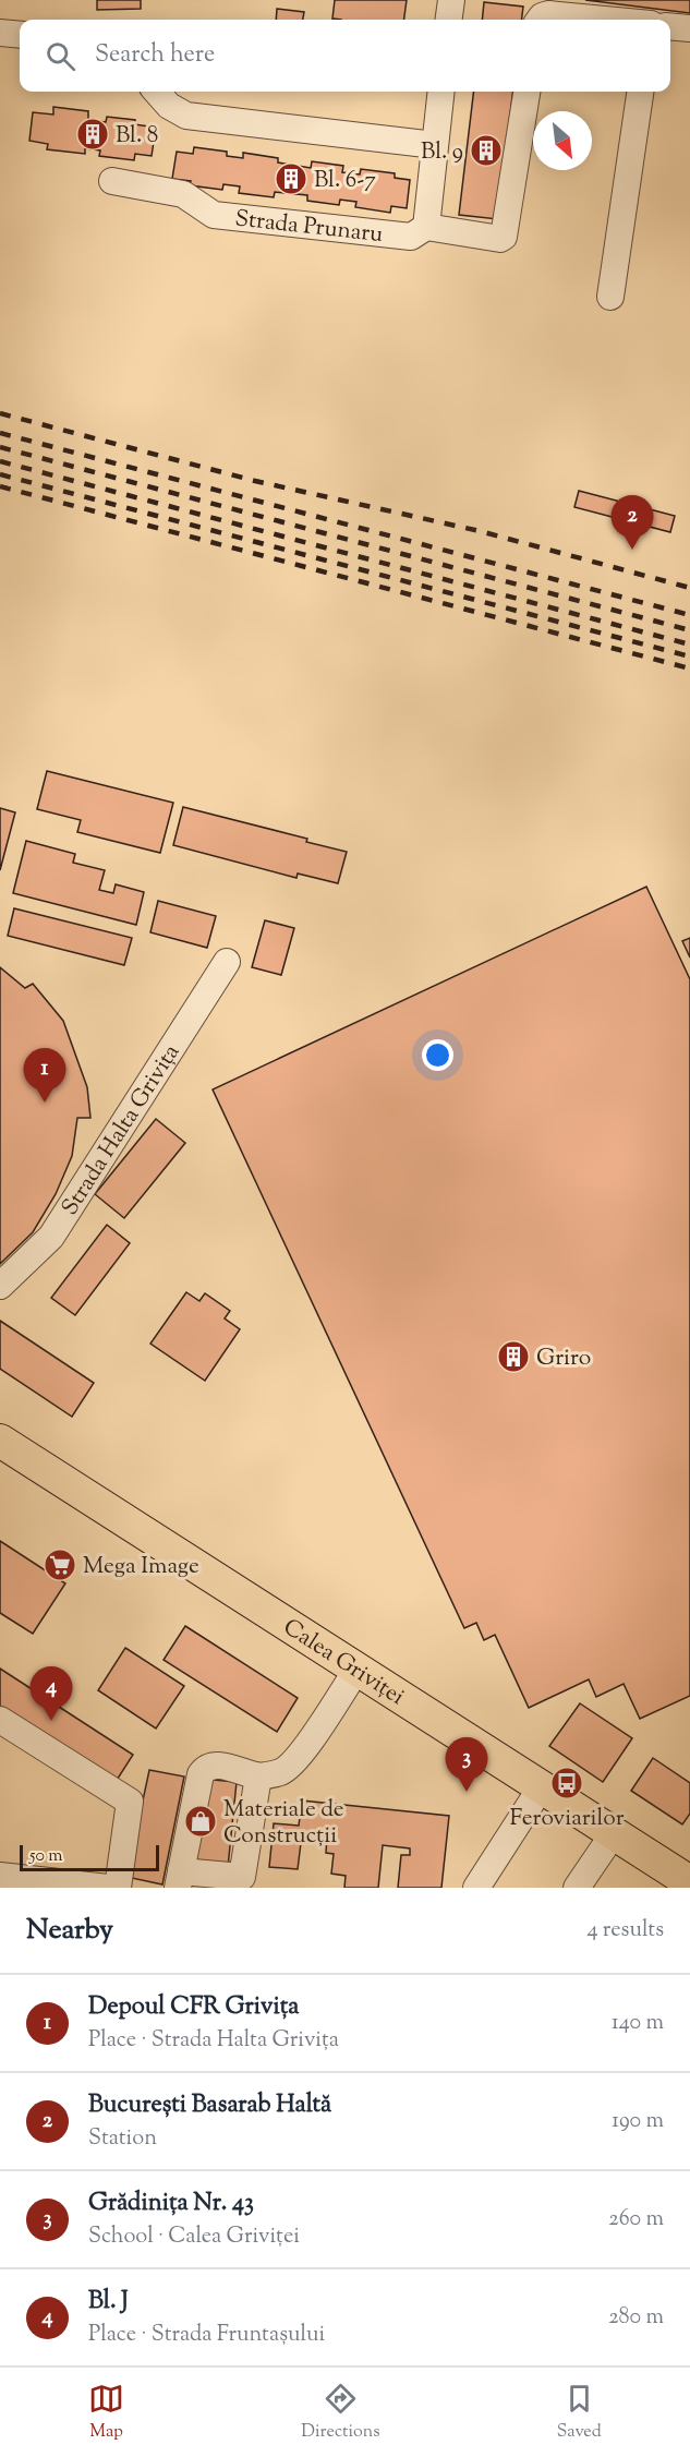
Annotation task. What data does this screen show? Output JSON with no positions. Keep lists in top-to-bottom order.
{
  "streets": {
    "main road": ["Calea Griviței"],
    "street": ["Strada Prunaru", "Strada Halta Grivița"]
  },
  "places": {
    "building": [
      "Bl. 8",
      "Bl. 9",
      "Bl. 6-7",
      "Griro"
    ],
    "supermarket": ["Mega Image"],
    "bus stop": ["Feroviarilor"],
    "shop": ["Materiale de Construcții"]
  },
  "scale_bar": "50 m",
  "north": "bottom right",
  "page": {
    "search": "Search here",
    "pins": [
      "2",
      "1",
      "4",
      "3"
    ],
    "scale": "50 m",
    "heading": ["Nearby", "4 results"],
    "list": [
      {
        "mark": "1",
        "name": "Depoul CFR Grivița",
        "note": "Place · Strada Halta Grivița",
        "value": "140 m"
      },
      {
        "mark": "2",
        "name": "București Basarab Haltă",
        "note": "Station",
        "value": "190 m"
      },
      {
        "mark": "3",
        "name": "Grădinița Nr. 43",
        "note": "School · Calea Griviței",
        "value": "260 m"
      },
      {
        "mark": "4",
        "name": "Bl. J",
        "note": "Place · Strada Fruntașului",
        "value": "280 m"
      }
    ],
    "nav": ["Map", "Directions", "Saved"]
  }
}
